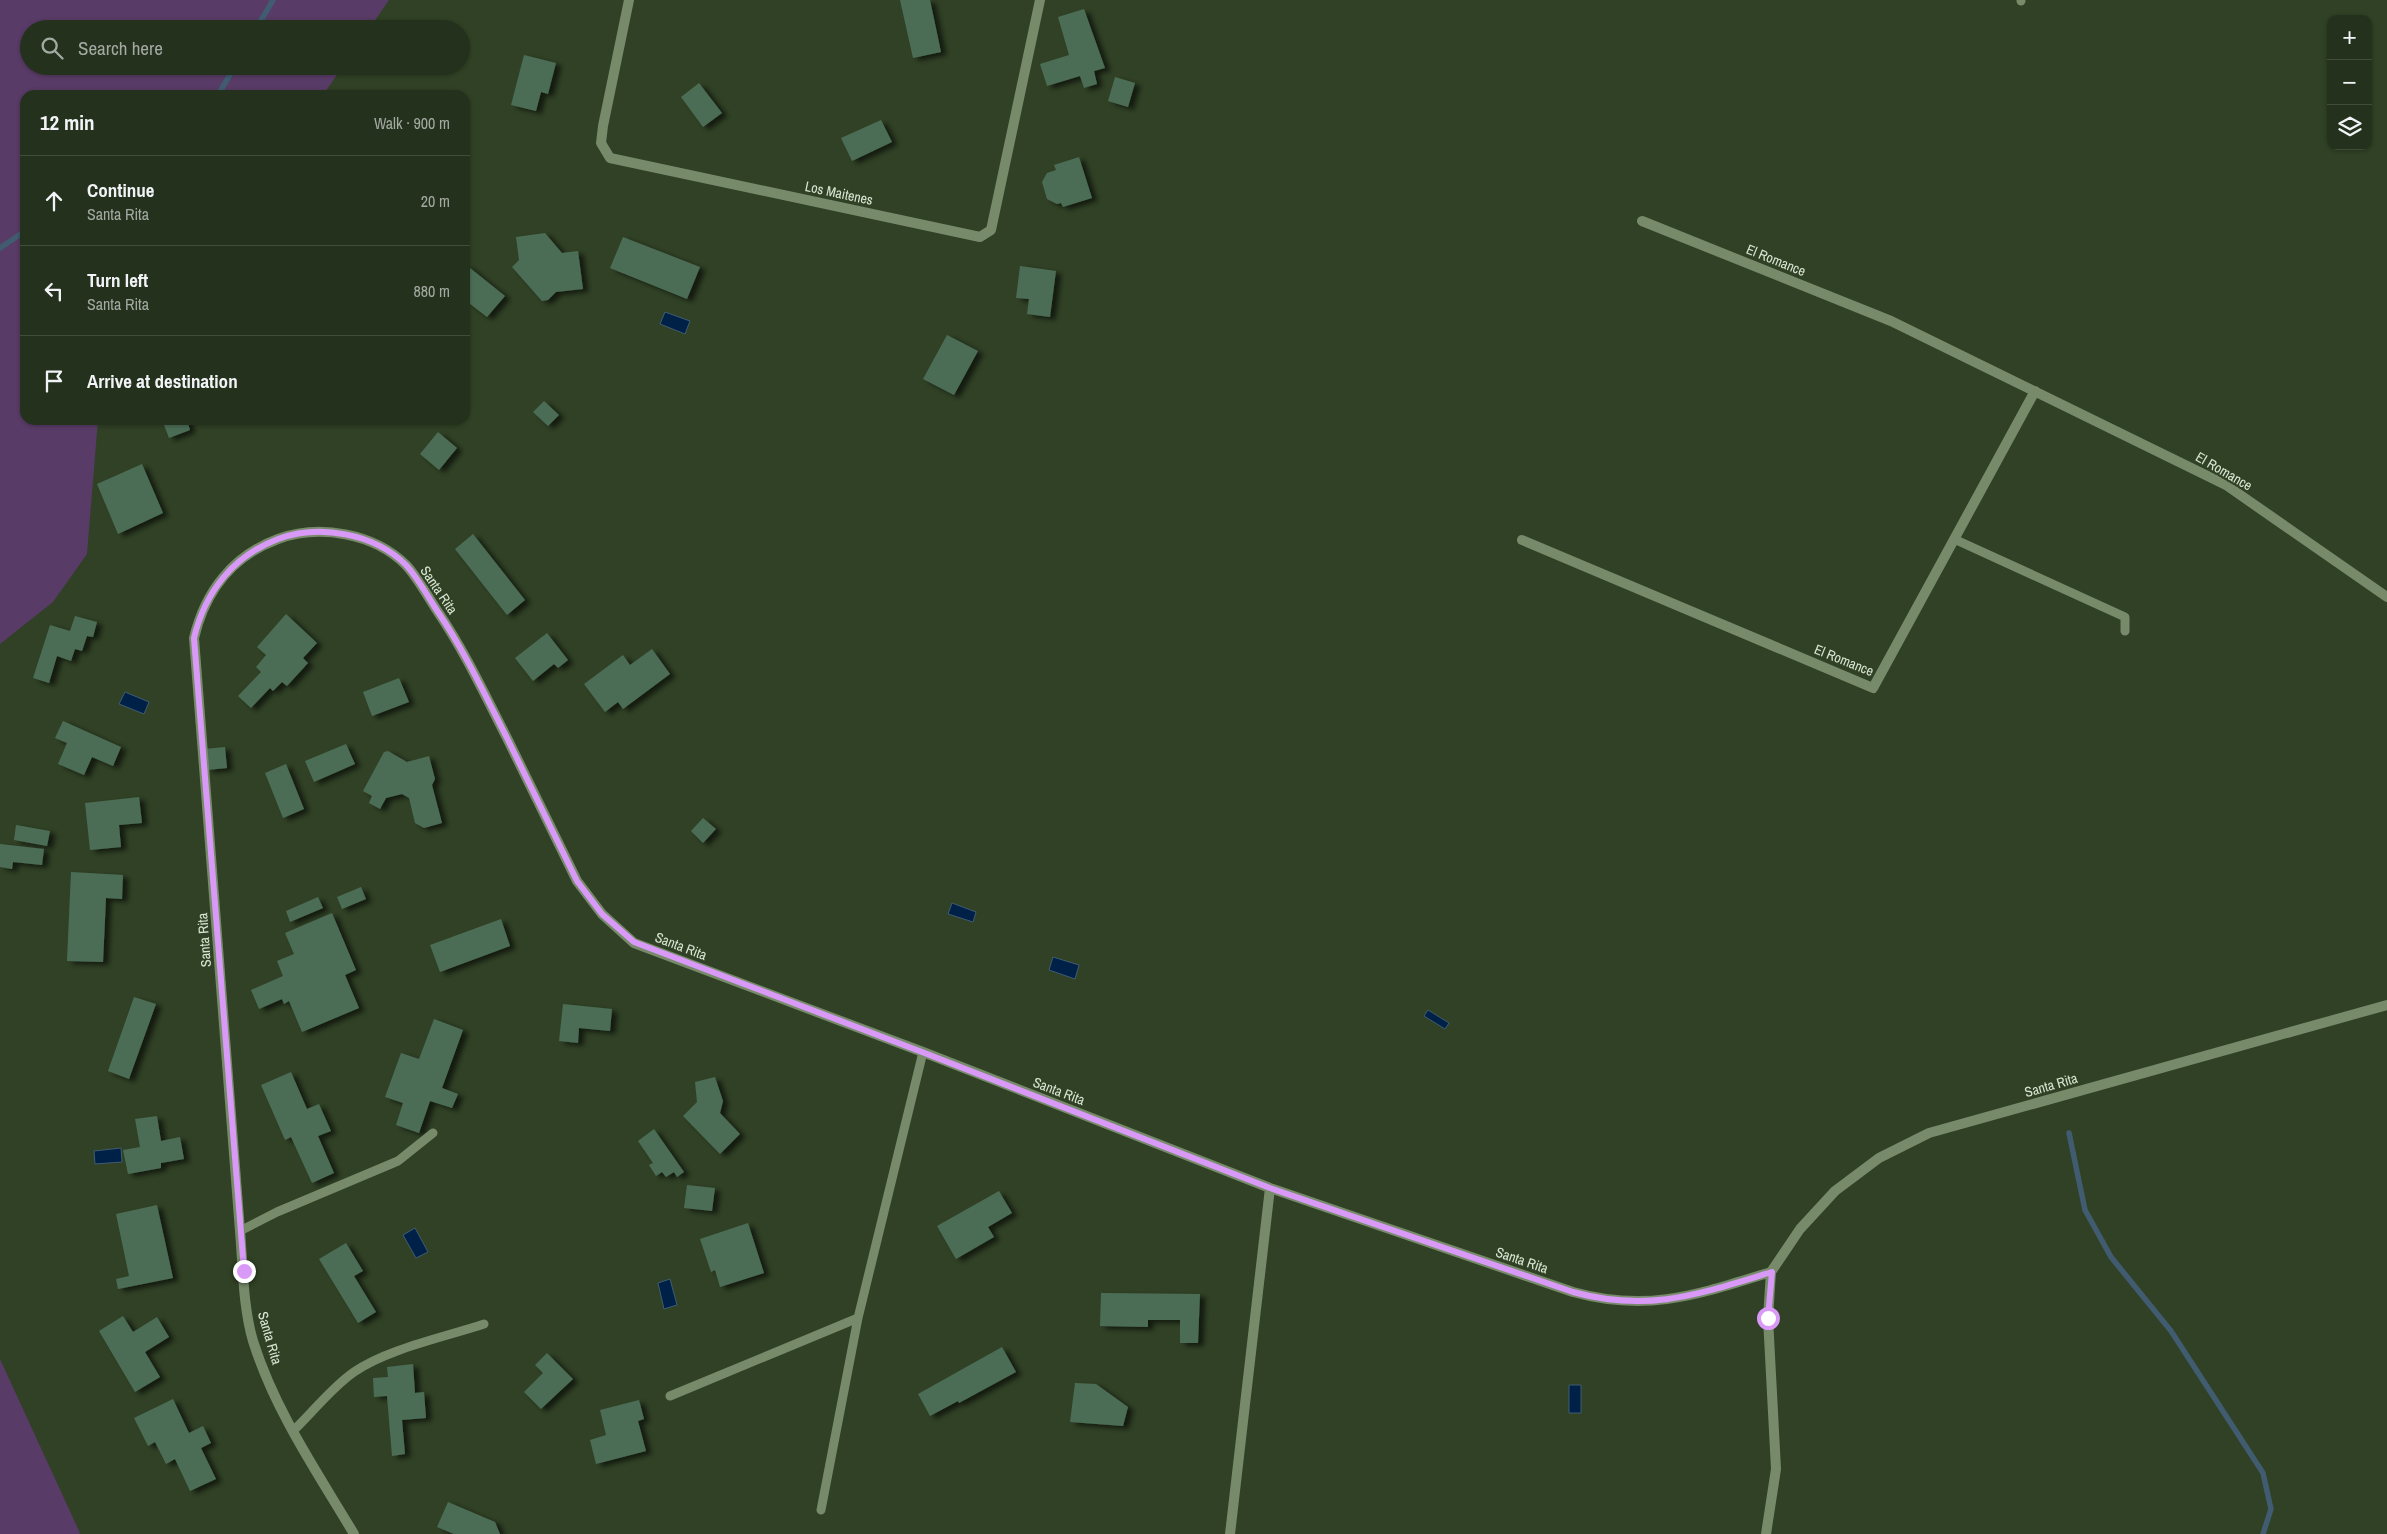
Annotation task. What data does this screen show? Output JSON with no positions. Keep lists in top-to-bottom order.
{
  "streets": {
    "street": ["Los Maitenes", "El Romance", "Santa Rita"]
  },
  "page": {
    "map_buttons": ["+", "−"],
    "search": "Search here",
    "heading": ["12 min", "Walk · 900 m"],
    "list": [
      ["Continue", "Santa Rita", "20 m"],
      ["Turn left", "Santa Rita", "880 m"],
      "Arrive at destination"
    ]
  }
}
